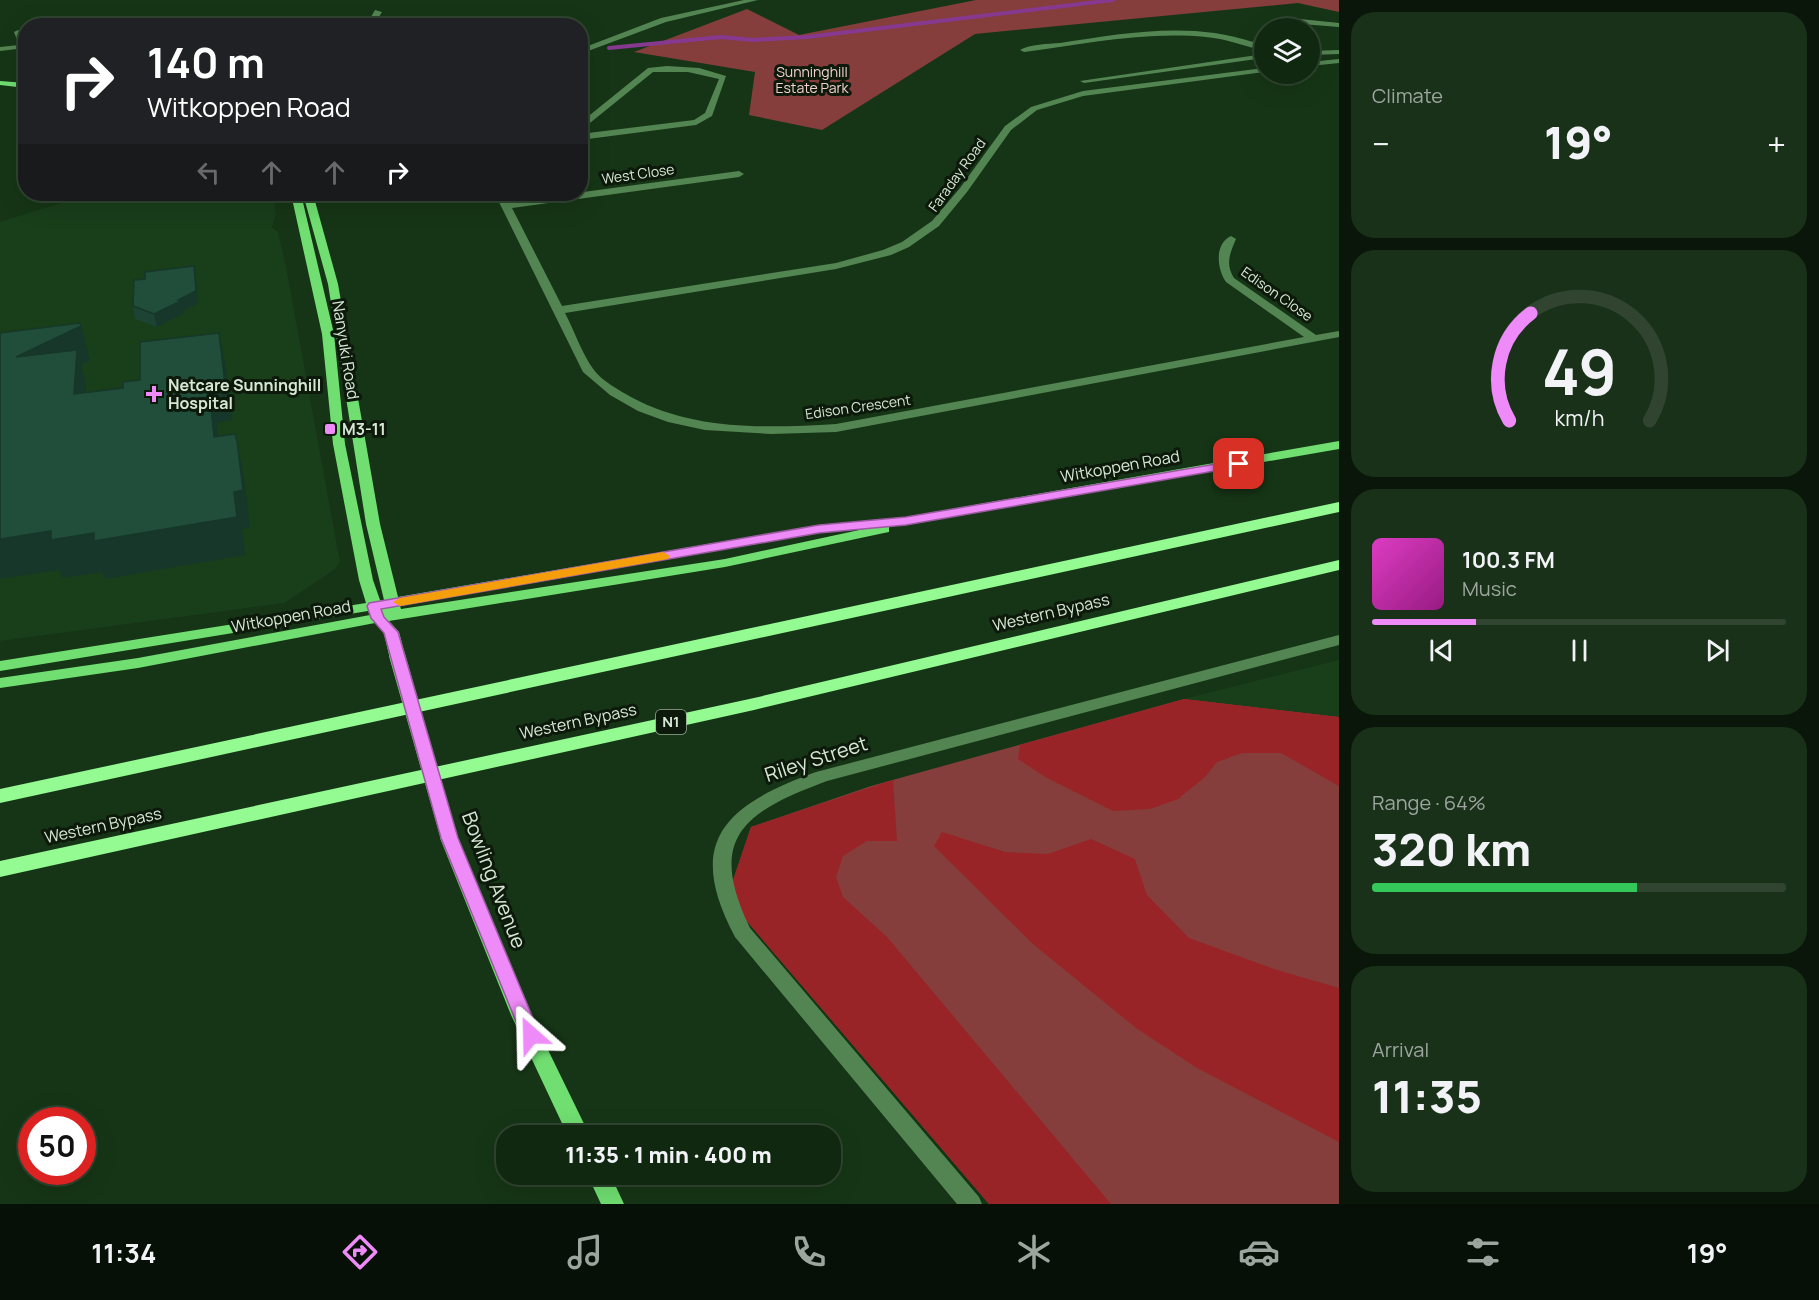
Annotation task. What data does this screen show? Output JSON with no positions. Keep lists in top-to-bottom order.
{
  "streets": {
    "highway": ["Western Bypass", "N1"],
    "main road": ["Nanyuki Road", "Witkoppen Road", "Bowling Avenue"],
    "street": [
      "West Close",
      "Faraday Road",
      "Edison Close",
      "Edison Crescent",
      "Riley Street"
    ]
  },
  "crossings": [
    ["West Close", "Edison Crescent"],
    ["Faraday Road", "Edison Crescent"],
    ["Edison Close", "Edison Crescent"],
    ["Nanyuki Road", "Witkoppen Road"],
    ["Nanyuki Road", "Bowling Avenue"],
    ["Witkoppen Road", "Bowling Avenue"]
  ],
  "parks": ["Sunninghill Estate Park"],
  "places": {
    "health": ["Netcare Sunninghill Hospital"],
    "transit": ["M3-11"]
  },
  "page": {
    "tile": [
      "Climate",
      ["Range · 64%", "320 km"],
      ["Arrival", "11:35"]
    ],
    "turn": ["140 m", "Witkoppen Road"],
    "heat": ["−", "19°", "+"],
    "song": ["100.3 FM", "Music"],
    "limit": "50",
    "trip": "11:35 · 1 min · 400 m",
    "tabs": ["11:34", "19°"],
    "gauge": ["49", "km/h"]
  }
}
